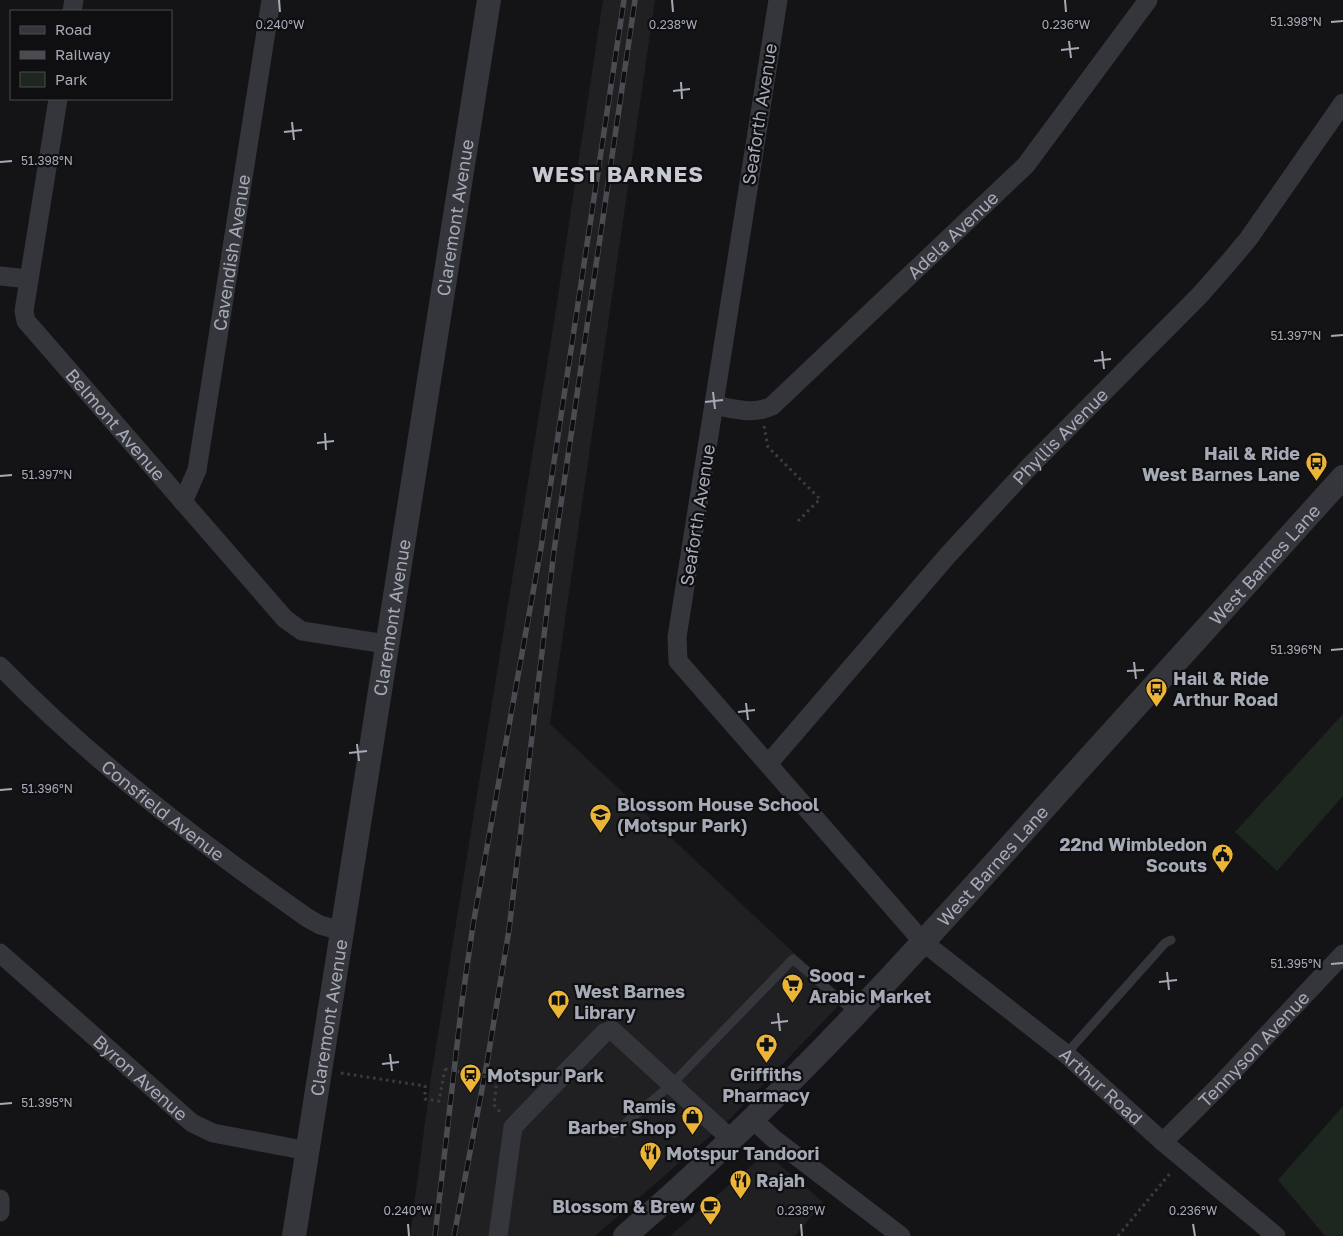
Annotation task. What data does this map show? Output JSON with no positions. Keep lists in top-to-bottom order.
{
  "streets": {
    "street": [
      "Seaforth Avenue",
      "Claremont Avenue",
      "Adela Avenue",
      "Cavendish Avenue",
      "Belmont Avenue",
      "Phyllis Avenue",
      "West Barnes Lane",
      "Consfield Avenue",
      "Tennyson Avenue",
      "Byron Avenue",
      "Arthur Road"
    ]
  },
  "crossings": [
    ["Seaforth Avenue", "Phyllis Avenue"],
    ["Seaforth Avenue", "West Barnes Lane"],
    ["Seaforth Avenue", "Arthur Road"],
    ["Claremont Avenue", "Belmont Avenue"],
    ["Claremont Avenue", "Consfield Avenue"],
    ["Claremont Avenue", "Byron Avenue"],
    ["Cavendish Avenue", "Belmont Avenue"],
    ["West Barnes Lane", "Arthur Road"],
    ["Tennyson Avenue", "Arthur Road"]
  ],
  "districts": ["WEST BARNES"],
  "places": {
    "bus stop": ["Hail & Ride West Barnes Lane", "Hail & Ride Arthur Road"],
    "school or university": ["Blossom House School (Motspur Park)"],
    "public building": ["22nd Wimbledon Scouts"],
    "supermarket": ["Sooq - Arabic Market"],
    "library": ["West Barnes Library"],
    "pharmacy": ["Griffiths Pharmacy"],
    "station": ["Motspur Park"],
    "shop": ["Ramis Barber Shop"],
    "restaurant": ["Motspur Tandoori", "Rajah"],
    "cafe": ["Blossom & Brew"]
  },
  "legend": ["Road", "Railway", "Park"],
  "coordinates": [
    "51.398°N",
    "0.240°W",
    "0.238°W",
    "0.236°W",
    "51.397°N",
    "51.396°N",
    "51.395°N"
  ]
}
